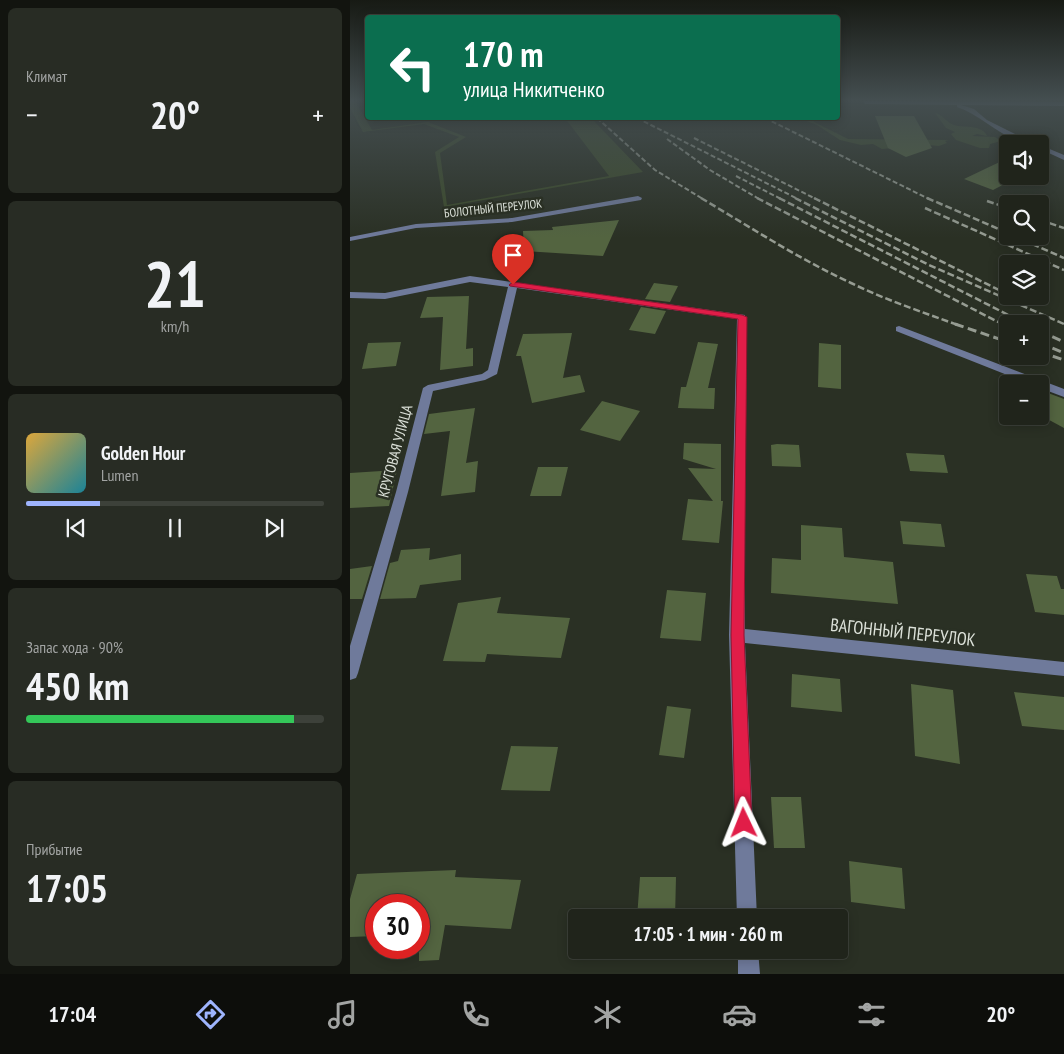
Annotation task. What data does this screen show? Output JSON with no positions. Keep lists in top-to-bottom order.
{
  "streets": {
    "street": ["БОЛОТНЫЙ ПЕРЕУЛОК", "КРУГОВАЯ УЛИЦА", "ВАГОННЫЙ ПЕРЕУЛОК"]
  },
  "page": {
    "tile": [
      "Климат",
      ["21", "km/h"],
      ["Запас хода · 90%", "450 km"],
      ["Прибытие", "17:05"]
    ],
    "turn": ["170 m", "улица Никитченко"],
    "heat": ["−", "20°", "+"],
    "map_buttons": ["+", "−"],
    "song": ["Golden Hour", "Lumen"],
    "limit": "30",
    "trip": "17:05 · 1 мин · 260 m",
    "tabs": ["17:04", "20°"]
  }
}
